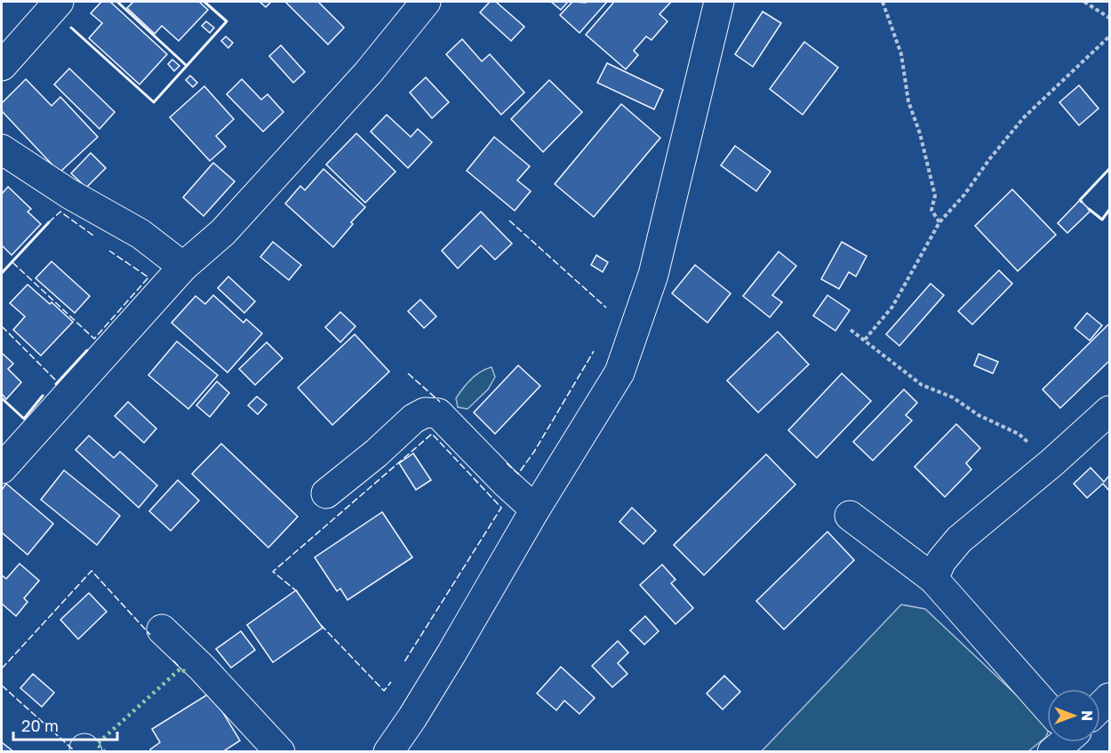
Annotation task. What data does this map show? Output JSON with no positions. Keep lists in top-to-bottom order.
{
  "scale_bar": "20 m",
  "north": "right"
}
